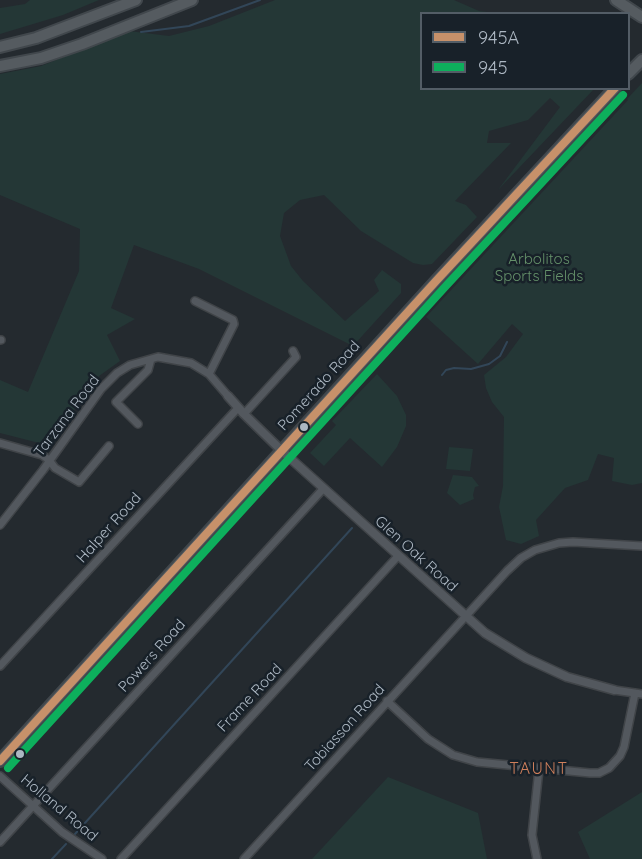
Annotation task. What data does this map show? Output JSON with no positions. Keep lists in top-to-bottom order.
{
  "streets": {
    "main road": ["Pomerado Road"],
    "street": [
      "Tarzana Road",
      "Halper Road",
      "Glen Oak Road",
      "Powers Road",
      "Frame Road",
      "Tobiasson Road",
      "Holland Road"
    ]
  },
  "crossings": [
    ["Pomerado Road", "Glen Oak Road"],
    ["Tarzana Road", "Glen Oak Road"],
    ["Halper Road", "Glen Oak Road"],
    ["Glen Oak Road", "Powers Road"],
    ["Glen Oak Road", "Frame Road"],
    ["Glen Oak Road", "Tobiasson Road"],
    ["Powers Road", "Holland Road"]
  ],
  "districts": ["TAUNT"],
  "parks": ["Arbolitos Sports Fields"],
  "lines": ["transit line 945A", "transit line 945"],
  "legend": ["945A", "945"]
}
